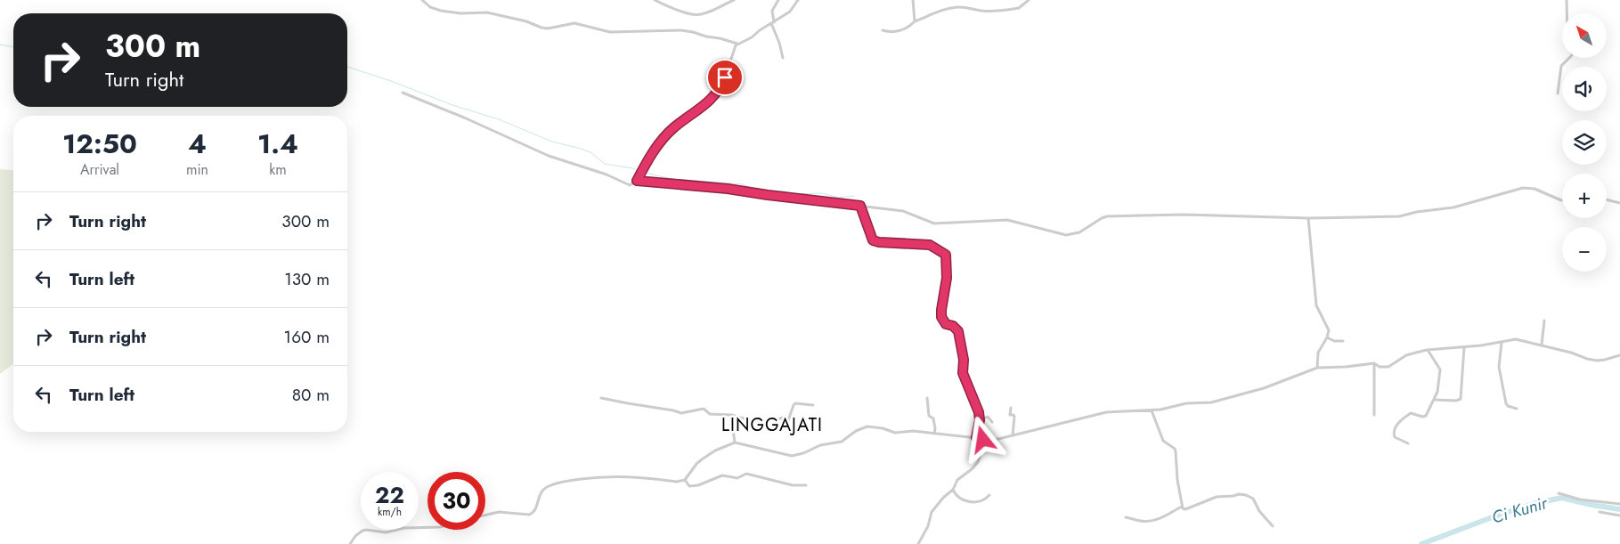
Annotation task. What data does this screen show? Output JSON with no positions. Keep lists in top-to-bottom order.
{
  "districts": ["LINGGAJATI"],
  "water": ["Ci Kunir"],
  "north": "top left",
  "page": {
    "map_buttons": ["+", "−"],
    "turn": ["300 m", "Turn right"],
    "eta": [
      "12:50",
      "Arrival",
      "4",
      "min",
      "1.4",
      "km"
    ],
    "list": [
      {
        "name": "Turn right",
        "value": "300 m"
      },
      {
        "name": "Turn left",
        "value": "130 m"
      },
      {
        "name": "Turn right",
        "value": "160 m"
      },
      {
        "name": "Turn left",
        "value": "80 m"
      }
    ],
    "speed": "22 km/h",
    "limit": "30"
  }
}
